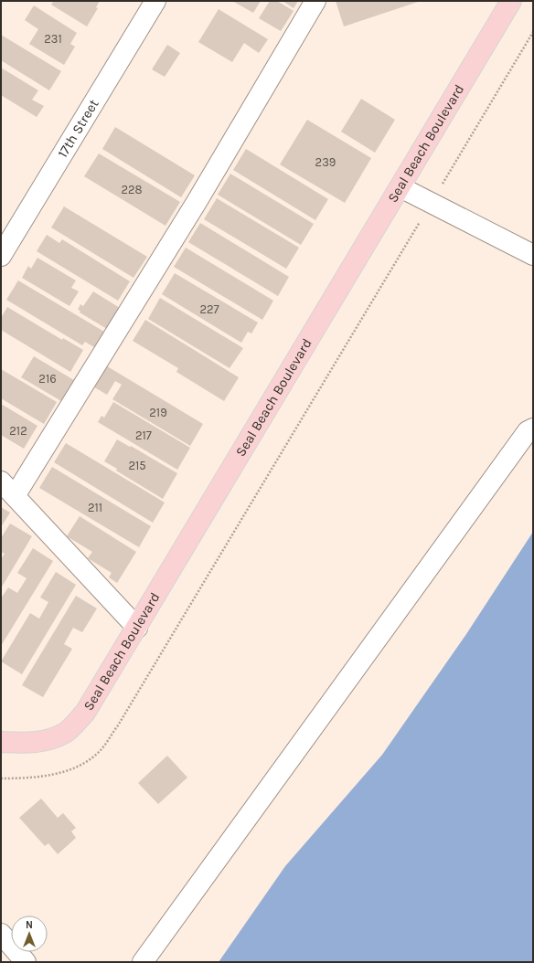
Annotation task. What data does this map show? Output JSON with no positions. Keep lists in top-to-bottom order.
{
  "streets": {
    "main road": ["Seal Beach Boulevard"],
    "street": ["17th Street"]
  },
  "house_numbers": [
    "231",
    "239",
    "228",
    "227",
    "216",
    "219",
    "212",
    "217",
    "215",
    "211"
  ],
  "north": "top"
}
